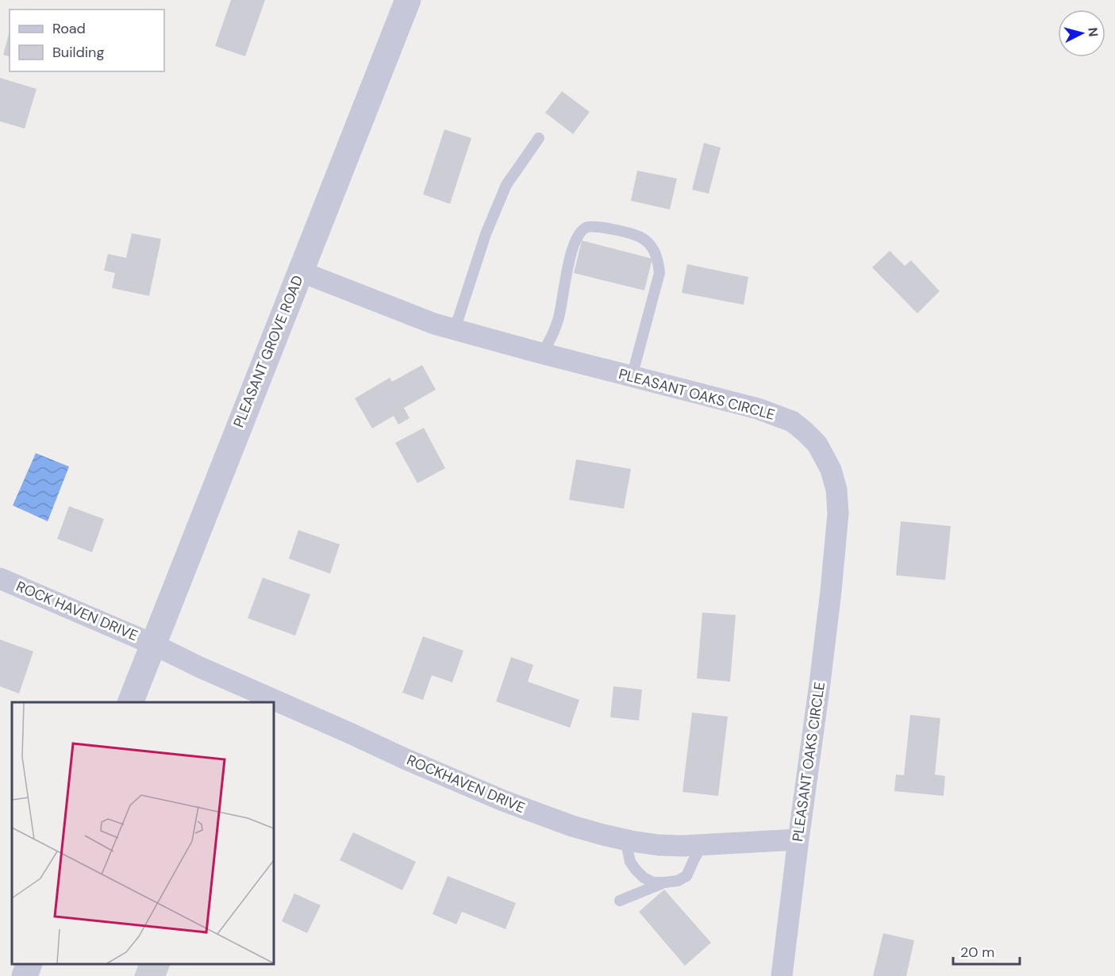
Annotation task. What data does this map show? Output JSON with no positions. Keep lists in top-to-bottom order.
{
  "streets": {
    "street": [
      "PLEASANT GROVE ROAD",
      "PLEASANT OAKS CIRCLE",
      "ROCK HAVEN DRIVE",
      "ROCKHAVEN DRIVE"
    ]
  },
  "crossings": [
    ["PLEASANT GROVE ROAD", "PLEASANT OAKS CIRCLE"],
    ["PLEASANT GROVE ROAD", "ROCK HAVEN DRIVE"],
    ["PLEASANT GROVE ROAD", "ROCKHAVEN DRIVE"],
    ["PLEASANT OAKS CIRCLE", "ROCKHAVEN DRIVE"],
    ["ROCK HAVEN DRIVE", "ROCKHAVEN DRIVE"]
  ],
  "legend": ["Road", "Building"],
  "scale_bar": "20 m",
  "north": "right"
}
